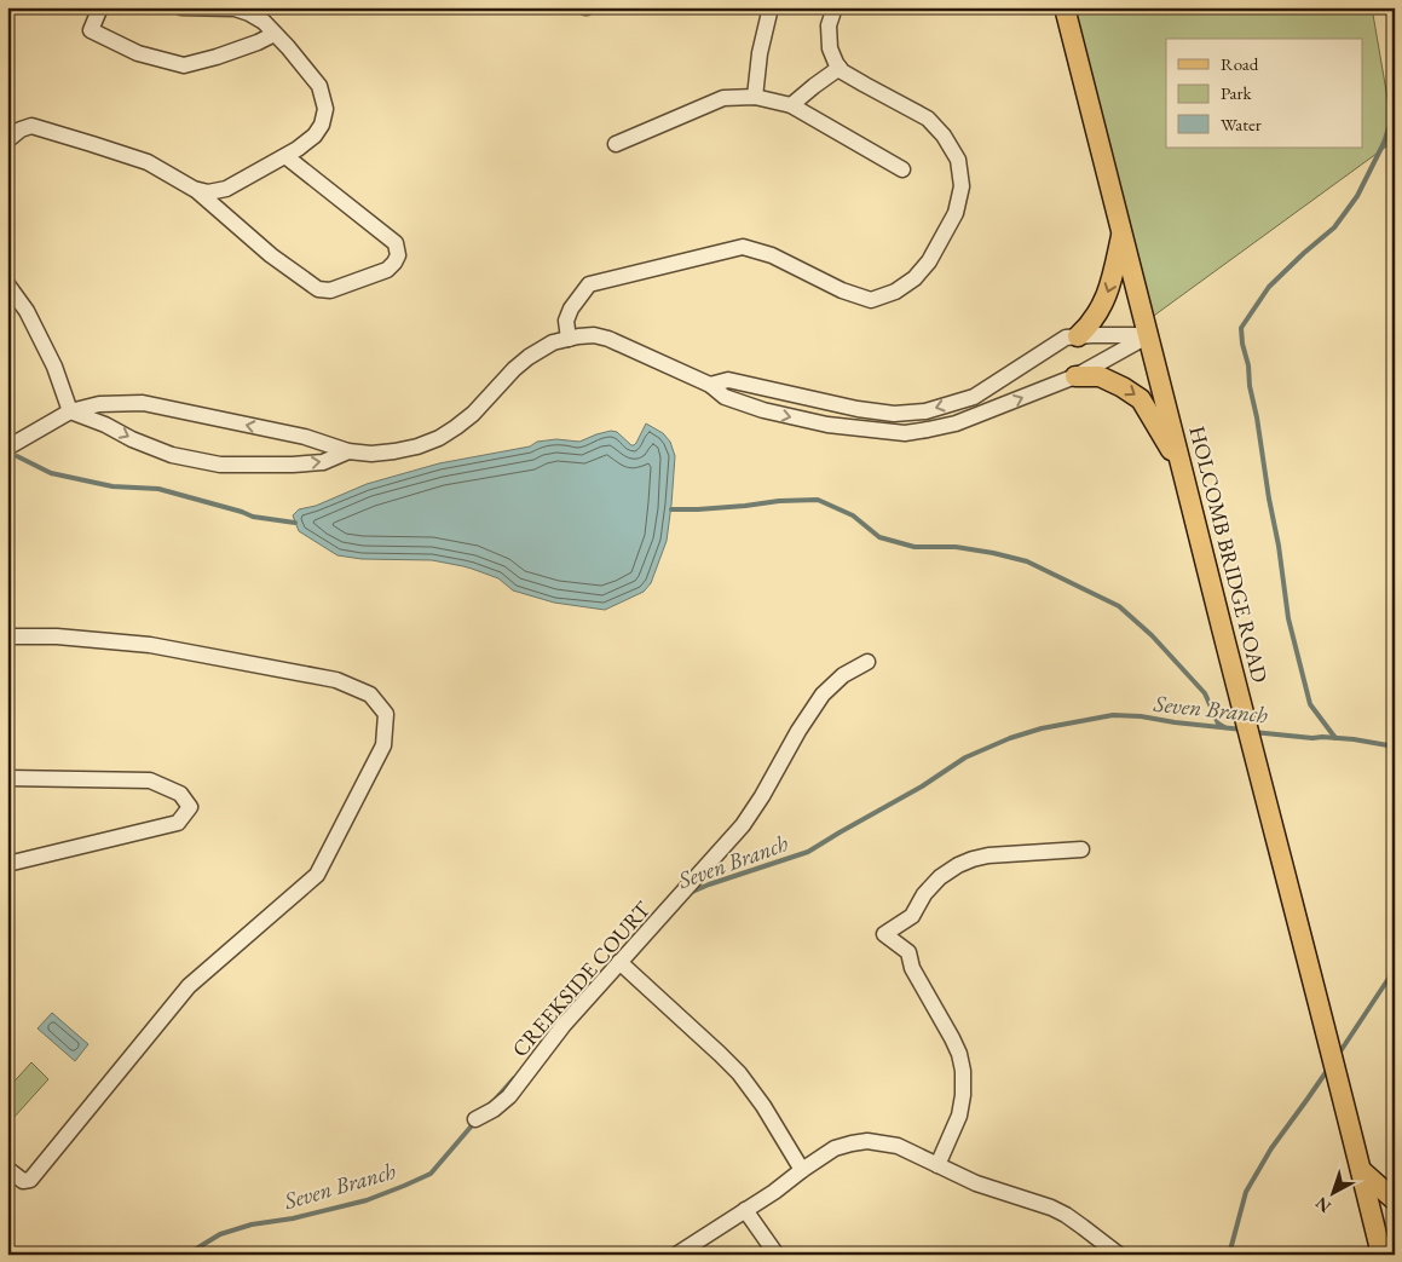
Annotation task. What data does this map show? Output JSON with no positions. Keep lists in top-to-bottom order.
{
  "streets": {
    "main road": ["HOLCOMB BRIDGE ROAD"],
    "street": ["CREEKSIDE COURT"]
  },
  "water": ["Seven Branch"],
  "legend": ["Road", "Park", "Water"],
  "north": "bottom left"
}
